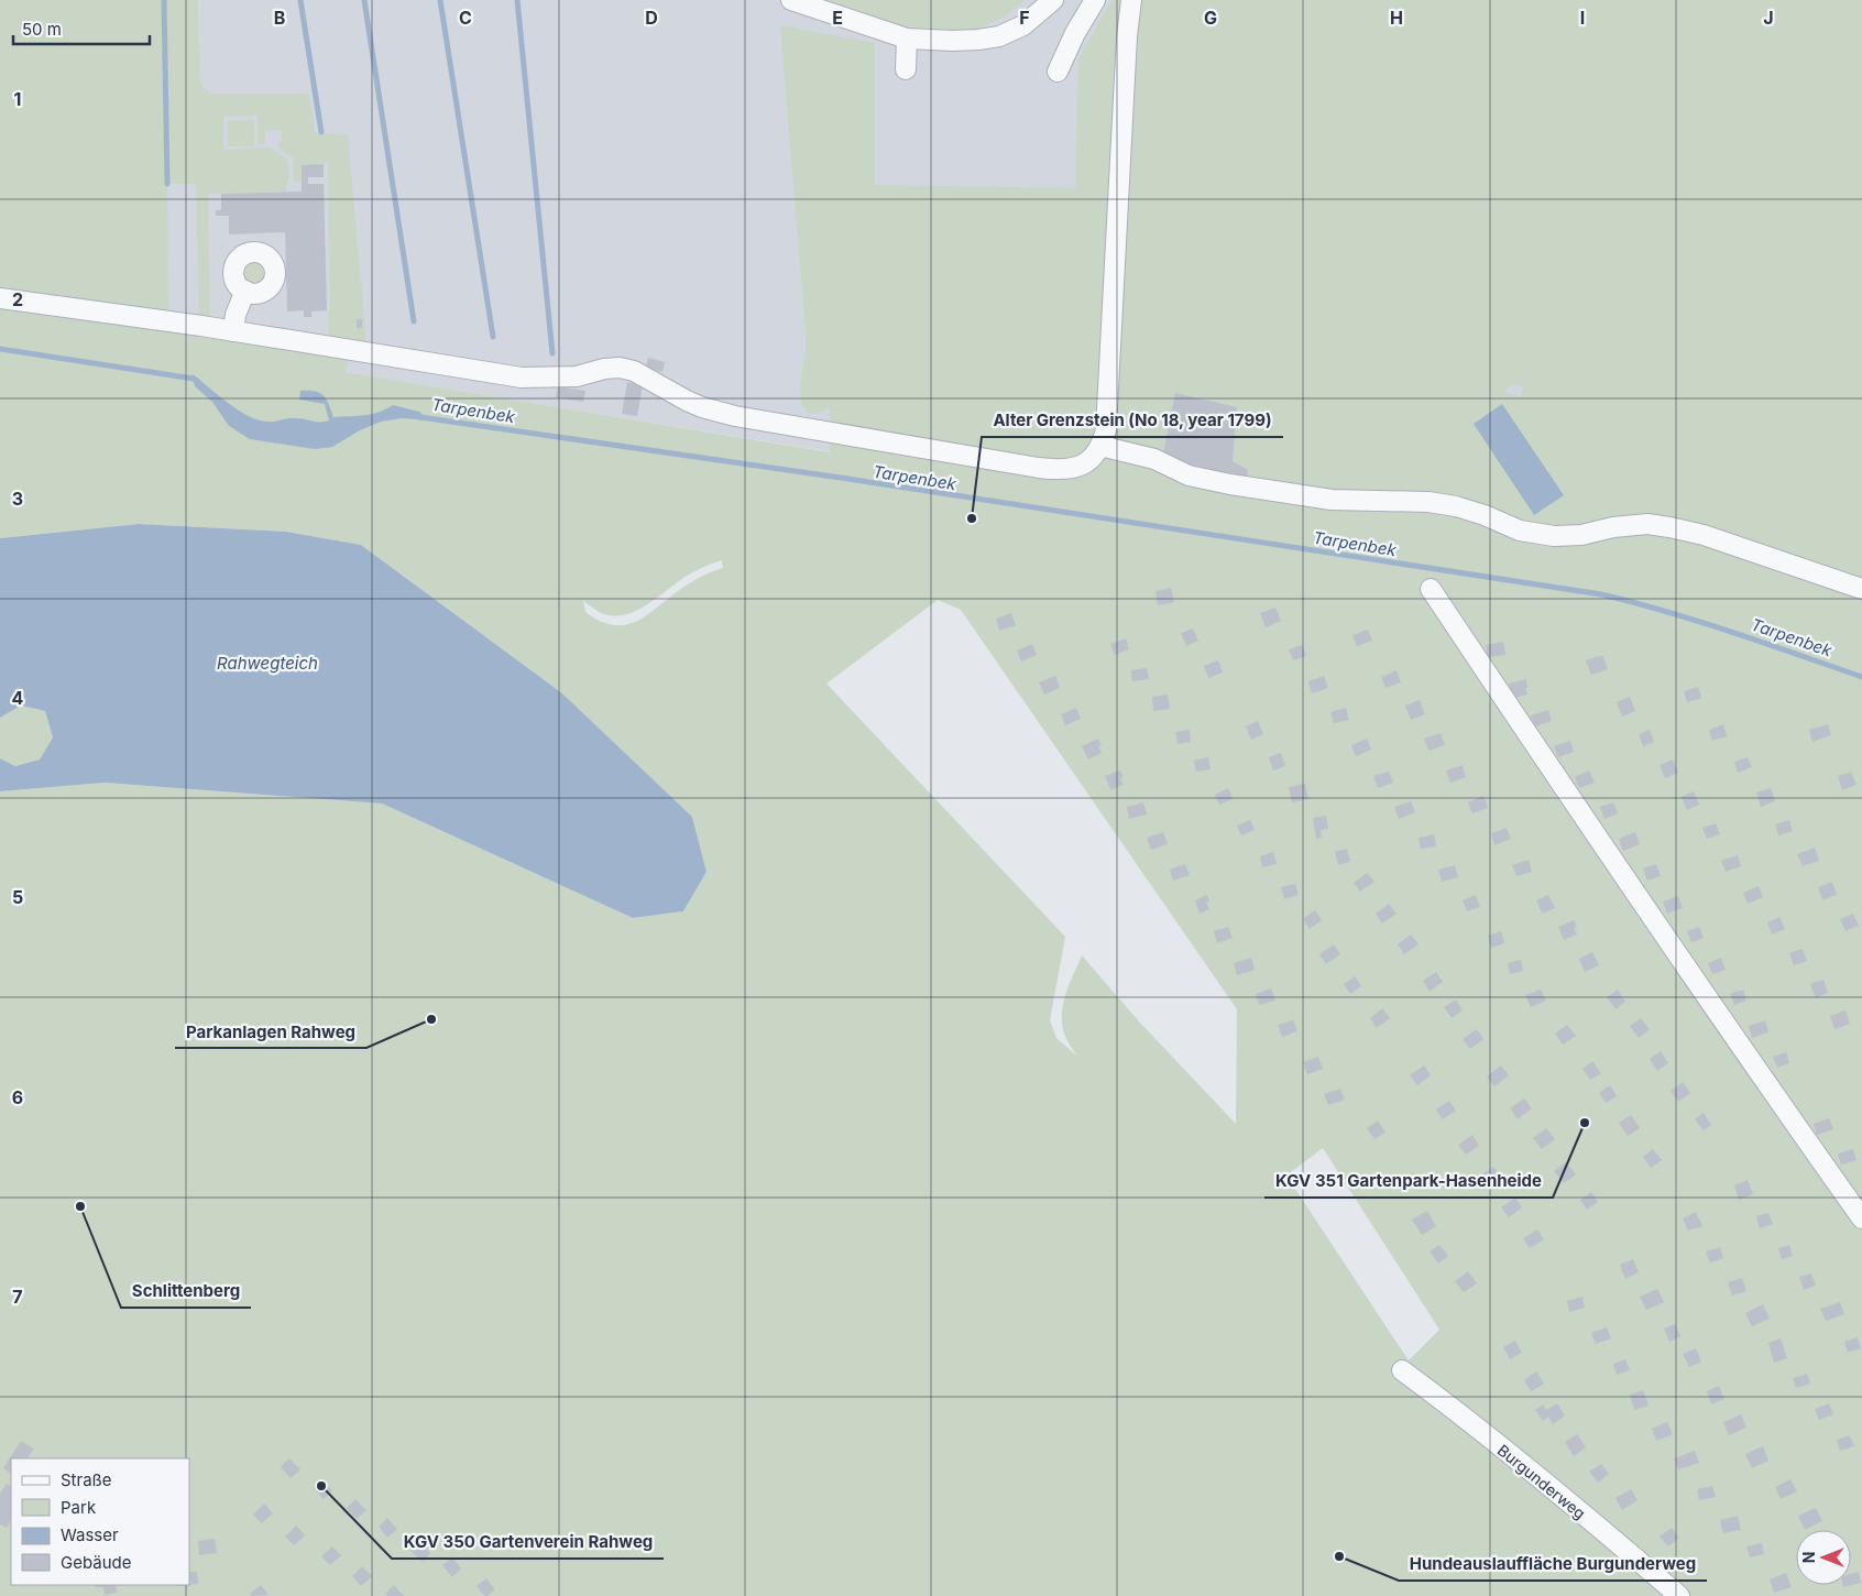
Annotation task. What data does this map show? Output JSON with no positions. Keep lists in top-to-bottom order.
{
  "streets": {
    "street": ["Burgunderweg"]
  },
  "water": ["Tarpenbek", "Rahwegteich"],
  "places": [
    "Alter Grenzstein (No 18, year 1799)",
    "Parkanlagen Rahweg",
    "KGV 351 Gartenpark-Hasenheide",
    "Schlittenberg",
    "KGV 350 Gartenverein Rahweg",
    "Hundeauslauffläche Burgunderweg"
  ],
  "legend": [
    "Straße",
    "Park",
    "Wasser",
    "Gebäude"
  ],
  "scale_bar": "50 m",
  "north": "left",
  "grid": {
    "columns": [
      "B",
      "C",
      "D",
      "E",
      "F",
      "G",
      "H",
      "I",
      "J"
    ],
    "rows": [
      "1",
      "2",
      "3",
      "4",
      "5",
      "6",
      "7"
    ]
  }
}
